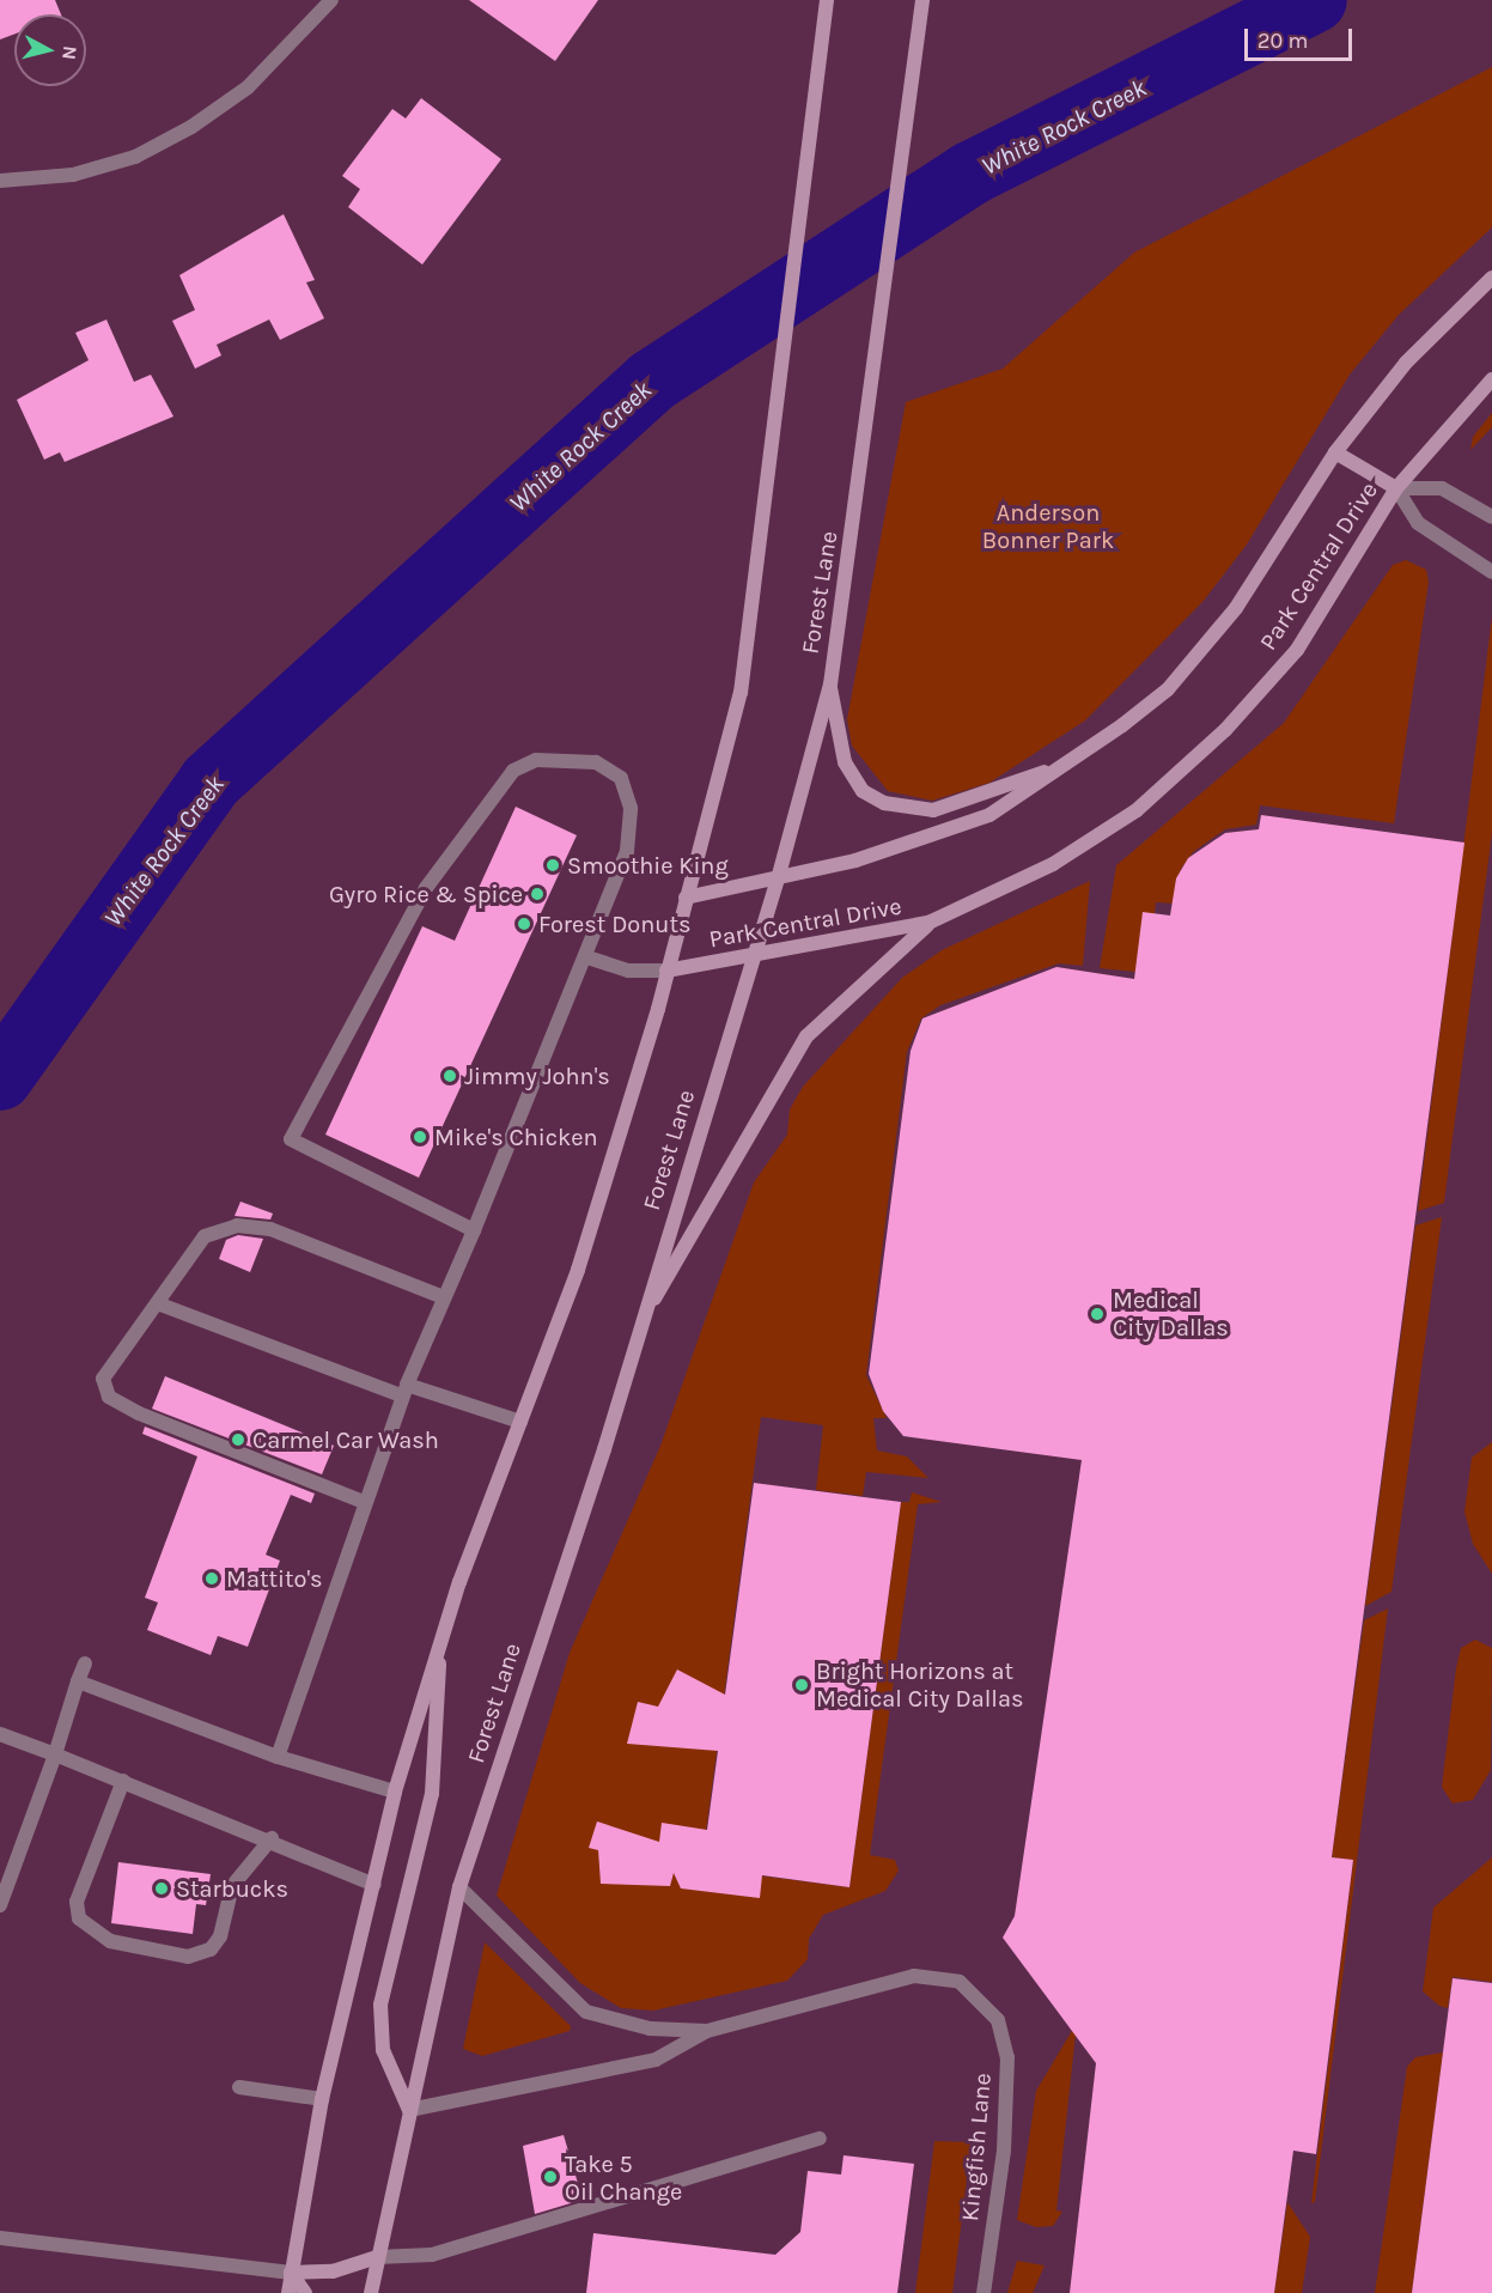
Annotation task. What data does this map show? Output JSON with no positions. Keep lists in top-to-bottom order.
{
  "streets": {
    "main road": ["Park Central Drive", "Forest Lane"],
    "street": ["Kingfish Lane"]
  },
  "crossings": [
    ["Park Central Drive", "Forest Lane"],
    ["Forest Lane", "Kingfish Lane"]
  ],
  "water": ["White Rock Creek"],
  "parks": ["Anderson Bonner Park"],
  "places": [
    "Smoothie King",
    "Gyro Rice & Spice",
    "Forest Donuts",
    "Jimmy John's",
    "Mike's Chicken",
    "Medical City Dallas",
    "Carmel Car Wash",
    "Mattito's",
    "Bright Horizons at Medical City Dallas",
    "Starbucks",
    "Take 5 Oil Change"
  ],
  "scale_bar": "20 m",
  "north": "right"
}
